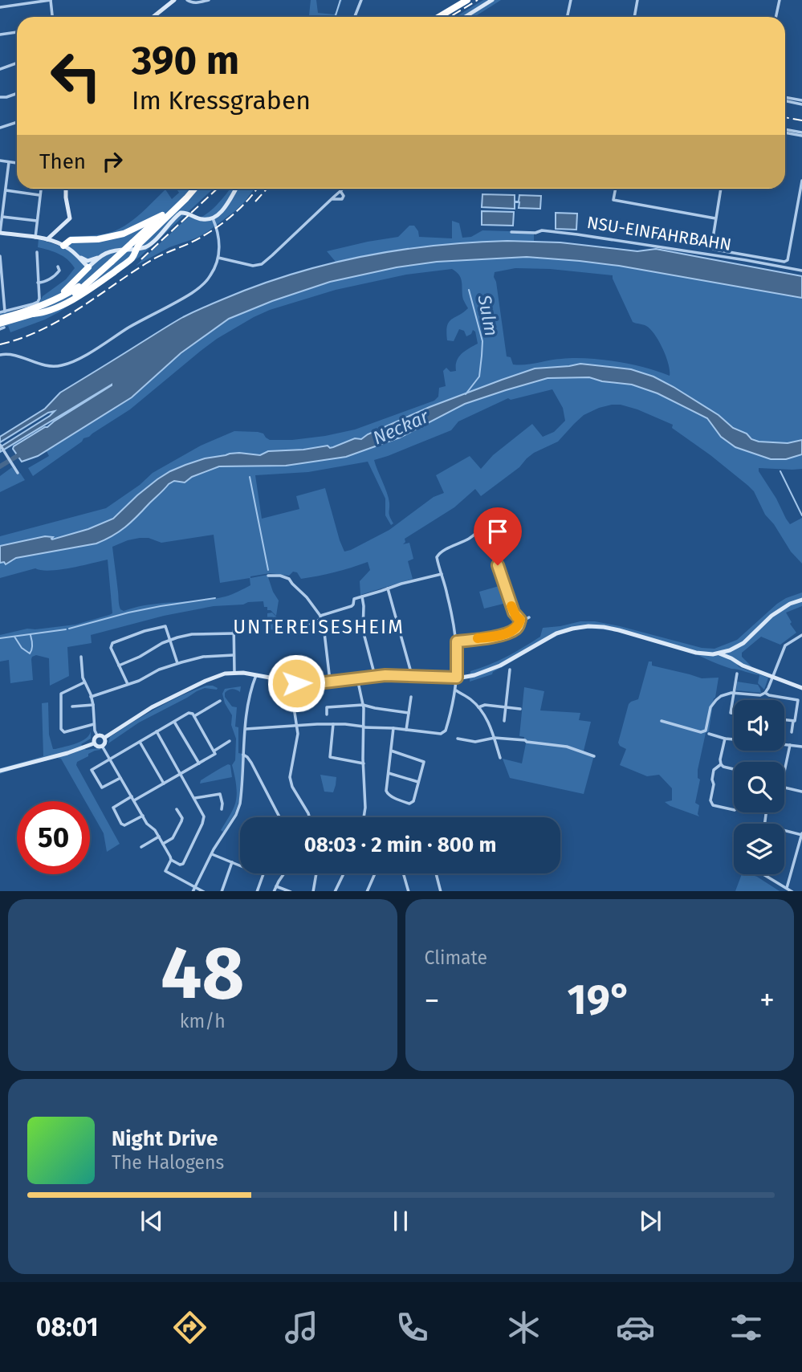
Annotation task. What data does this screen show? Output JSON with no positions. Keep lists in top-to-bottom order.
{
  "streets": {
    "street": ["NSU-EINFAHRBAHN"]
  },
  "districts": ["UNTEREISESHEIM"],
  "water": ["Sulm", "Neckar"],
  "page": {
    "turn": ["390 m", "Im Kressgraben"],
    "then": "Then",
    "limit": "50",
    "trip": "08:03 · 2 min · 800 m",
    "tile": [
      ["48", "km/h"],
      "Climate"
    ],
    "heat": ["−", "19°", "+"],
    "song": ["Night Drive", "The Halogens"],
    "tabs": "08:01"
  }
}
